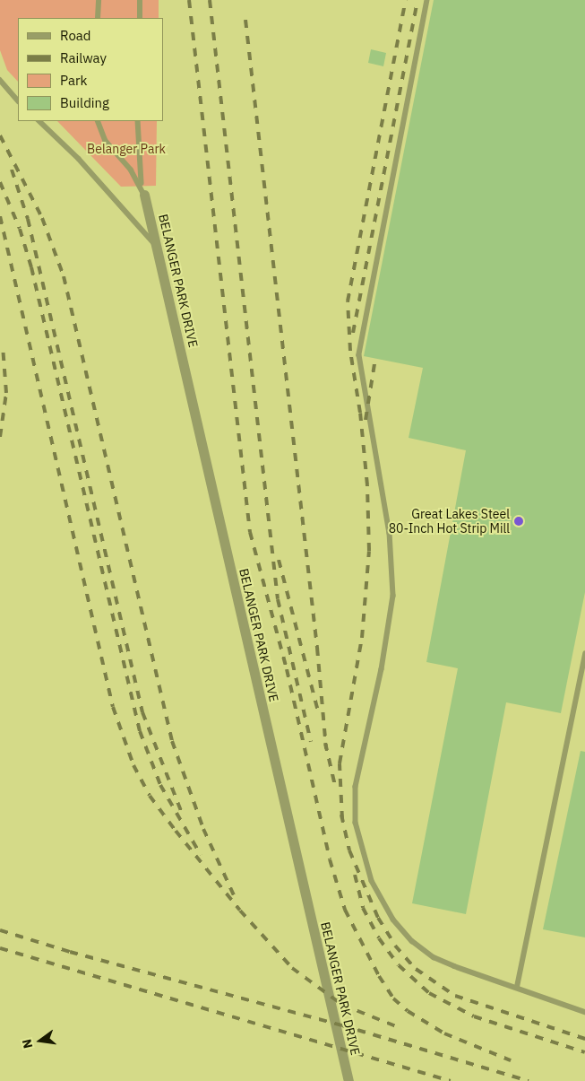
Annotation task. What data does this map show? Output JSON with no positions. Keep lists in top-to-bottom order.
{
  "streets": {
    "street": ["BELANGER PARK DRIVE"]
  },
  "parks": ["Belanger Park"],
  "places": ["Great Lakes Steel 80-Inch Hot Strip Mill"],
  "legend": [
    "Road",
    "Railway",
    "Park",
    "Building"
  ],
  "north": "left"
}
